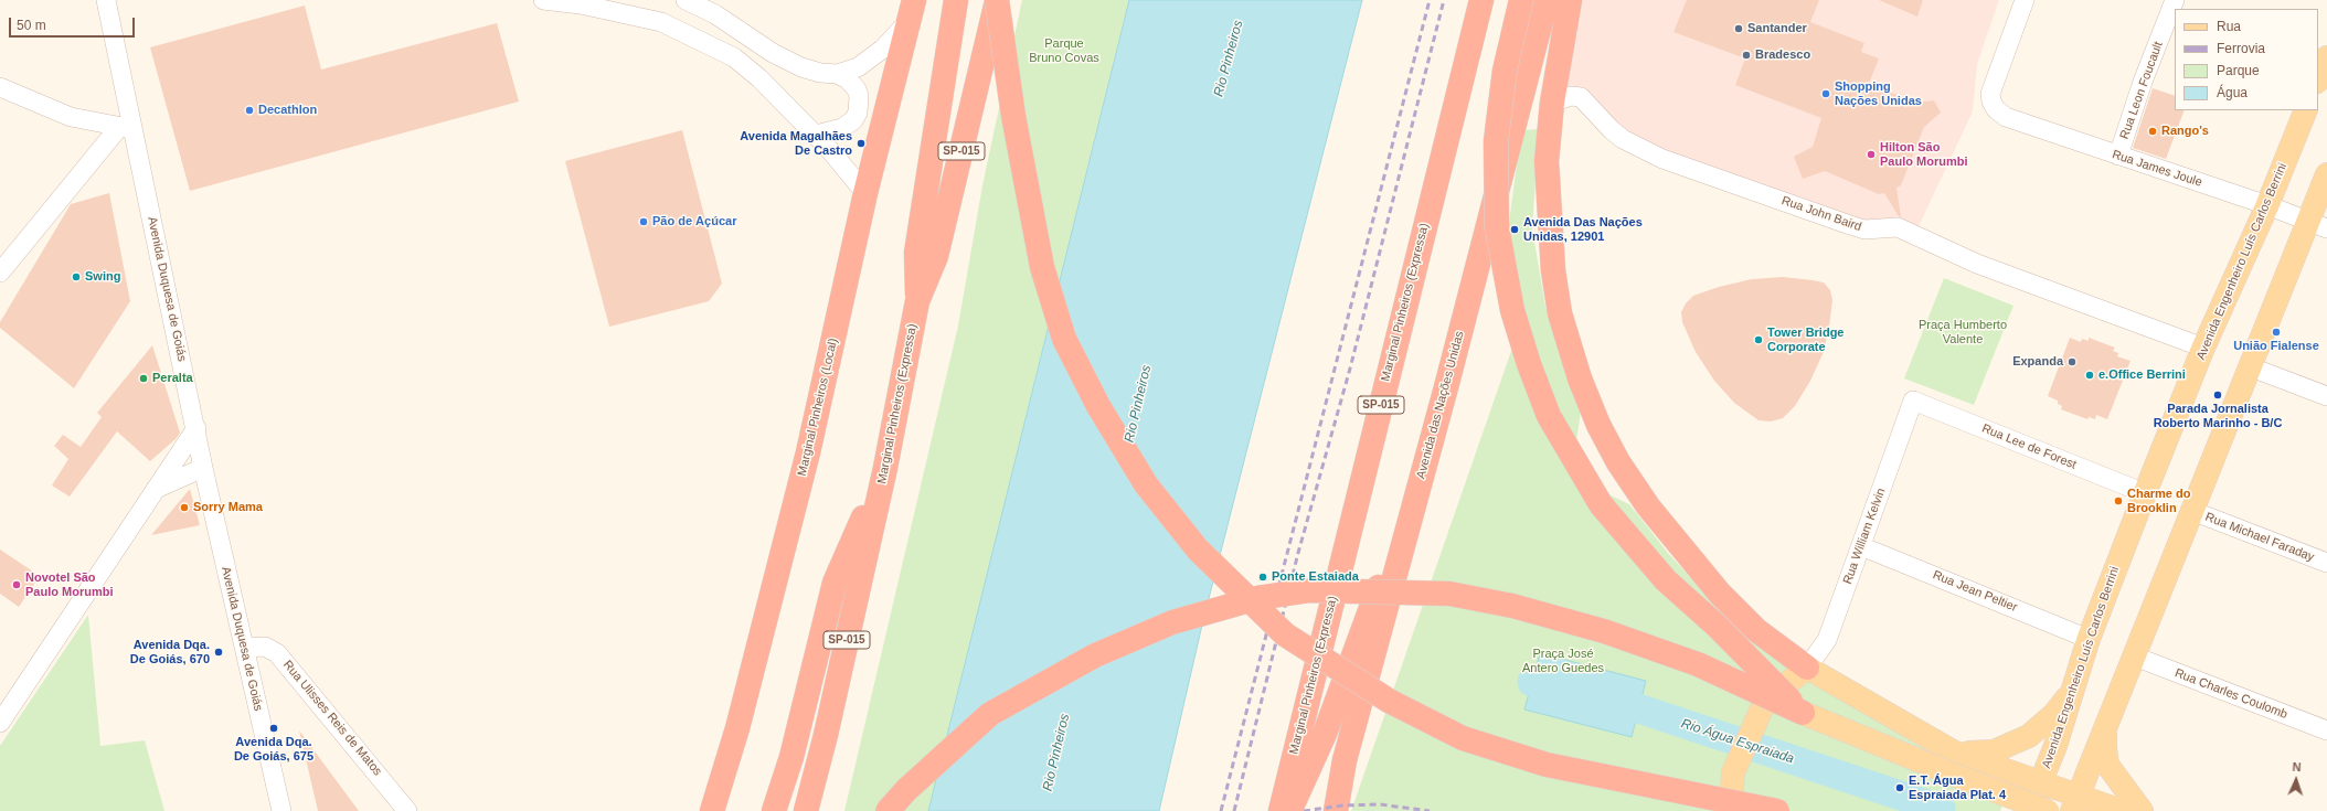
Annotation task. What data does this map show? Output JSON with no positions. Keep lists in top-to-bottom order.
{
  "streets": {
    "highway": [
      "SP-015",
      "Marginal Pinheiros (Expressa)",
      "Avenida das Nações Unidas",
      "Marginal Pinheiros (Local)"
    ],
    "main road": ["Avenida Engenheiro Luís Carlos Berrini"],
    "street": [
      "Rua Leon Foucault",
      "Rua James Joule",
      "Rua John Baird",
      "Avenida Duquesa de Goiás",
      "Rua Lee de Forest",
      "Rua William Kelvin",
      "Rua Michael Faraday",
      "Rua Jean Peltier",
      "Rua Charles Coulomb",
      "Rua Ulisses Reis de Matos"
    ]
  },
  "crossings": [
    ["Rua Leon Foucault", "Rua James Joule"],
    ["Rua James Joule", "Avenida Engenheiro Luís Carlos Berrini"],
    ["Rua John Baird", "Avenida Engenheiro Luís Carlos Berrini"],
    ["Avenida Engenheiro Luís Carlos Berrini", "Rua Lee de Forest"],
    ["Avenida Engenheiro Luís Carlos Berrini", "Rua Jean Peltier"],
    ["Avenida Duquesa de Goiás", "Rua Ulisses Reis de Matos"],
    ["Rua Lee de Forest", "Rua William Kelvin"],
    ["Rua William Kelvin", "Rua Jean Peltier"]
  ],
  "water": ["Rio Pinheiros", "Rio Água Espraiada"],
  "parks": ["Parque Bruno Covas", "Praça Humberto Valente", "Praça José Antero Guedes"],
  "places": [
    "Santander",
    "Bradesco",
    "Shopping Nações Unidas",
    "Decathlon",
    "Rango's",
    "Avenida Magalhães De Castro",
    "Hilton São Paulo Morumbi",
    "Pão de Açúcar",
    "Avenida Das Nações Unidas, 12901",
    "Swing",
    "União Fialense",
    "Tower Bridge Corporate",
    "Expanda",
    "e.Office Berrini",
    "Peralta",
    "Parada Jornalista Roberto Marinho - B/C",
    "Charme do Brooklin",
    "Sorry Mama",
    "Ponte Estaiada",
    "Novotel São Paulo Morumbi",
    "Avenida Dqa. De Goiás, 670",
    "Avenida Dqa. De Goiás, 675",
    "E.T. Água Espraiada Plat. 4"
  ],
  "legend": [
    "Rua",
    "Ferrovia",
    "Parque",
    "Água"
  ],
  "scale_bar": "50 m",
  "north": "top"
}
